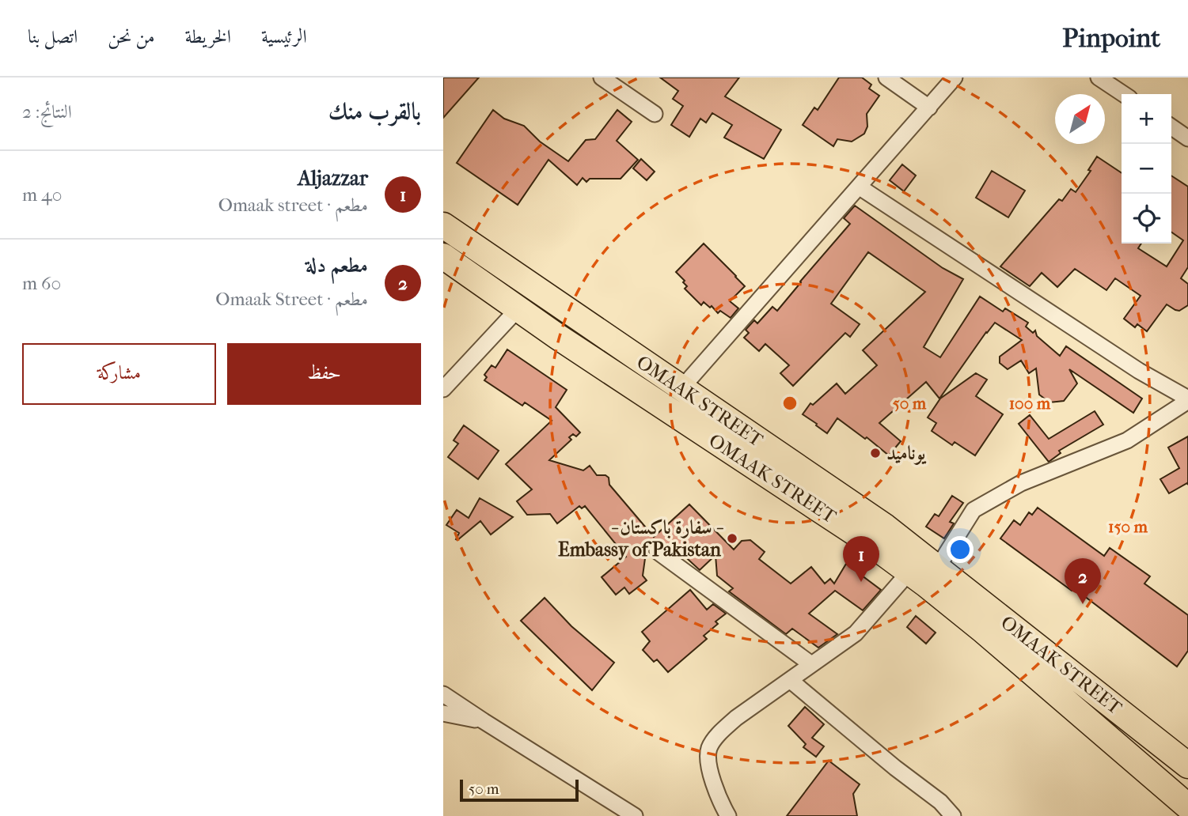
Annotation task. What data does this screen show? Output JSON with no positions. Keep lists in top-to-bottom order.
{
  "streets": {
    "main road": ["OMAAK STREET"]
  },
  "places": ["يوناميد", "- سفارة باكستان - Embassy of Pakistan"],
  "scale_bar": "50 m",
  "north": "top right",
  "page": {
    "header": "Pinpoint",
    "nav": [
      "الرئيسية",
      "الخريطة",
      "من نحن",
      "اتصل بنا"
    ],
    "heading": ["بالقرب منك", "النتائج: 2"],
    "map_buttons": ["+", "−"],
    "list": [
      {
        "mark": "1",
        "name": "Aljazzar",
        "note": "مطعم · Omaak street",
        "value": "40 m"
      },
      {
        "mark": "2",
        "name": "مطعم دلة",
        "note": "مطعم · Omaak Street",
        "value": "60 m"
      }
    ],
    "buttons": ["حفظ", "مشاركة"],
    "pins": ["1", "2"],
    "scale": "50 m"
  },
  "rings": ["50 m", "100 m", "150 m"]
}
